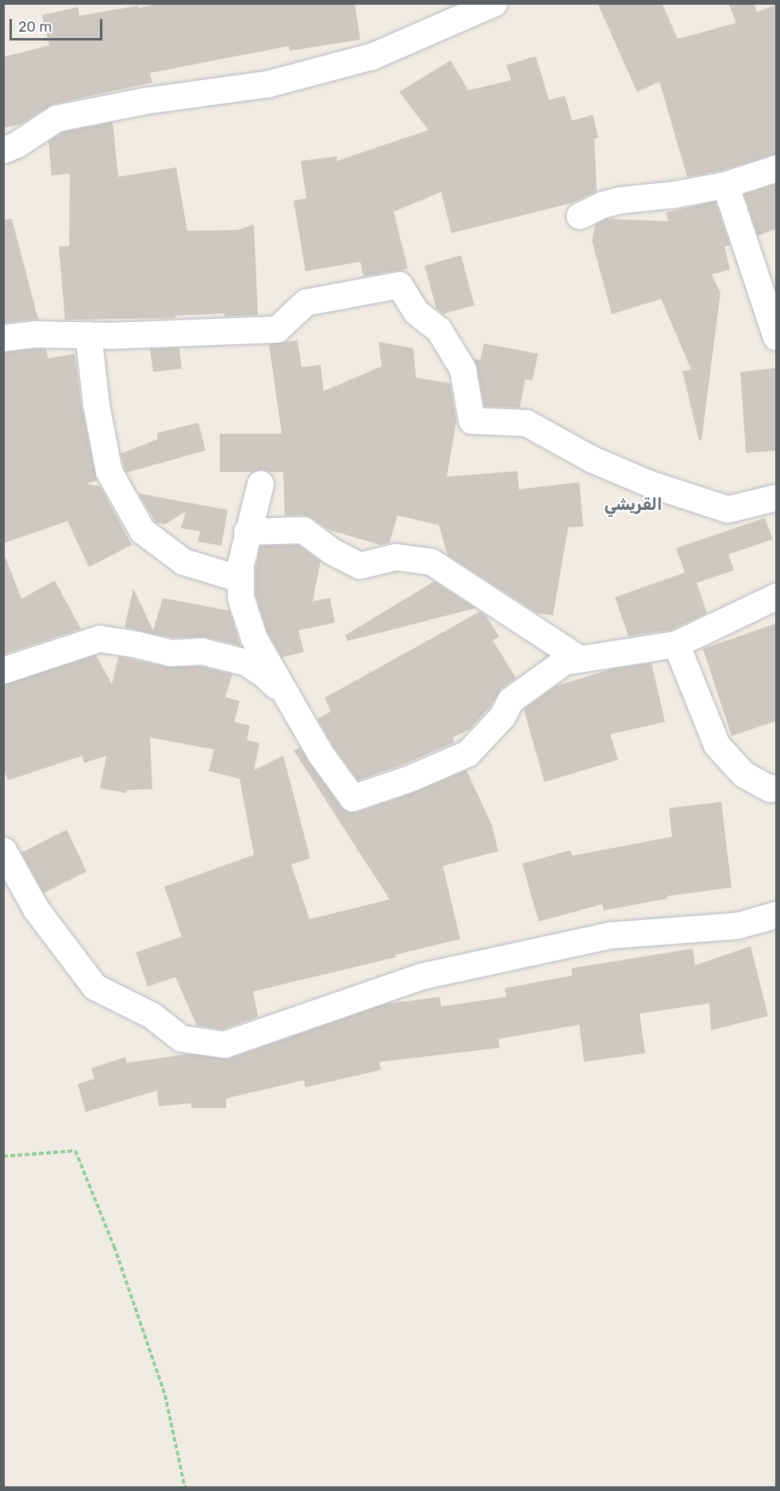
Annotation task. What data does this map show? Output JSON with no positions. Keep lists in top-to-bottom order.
{
  "districts": ["القريشي"],
  "scale_bar": "20 m"
}
